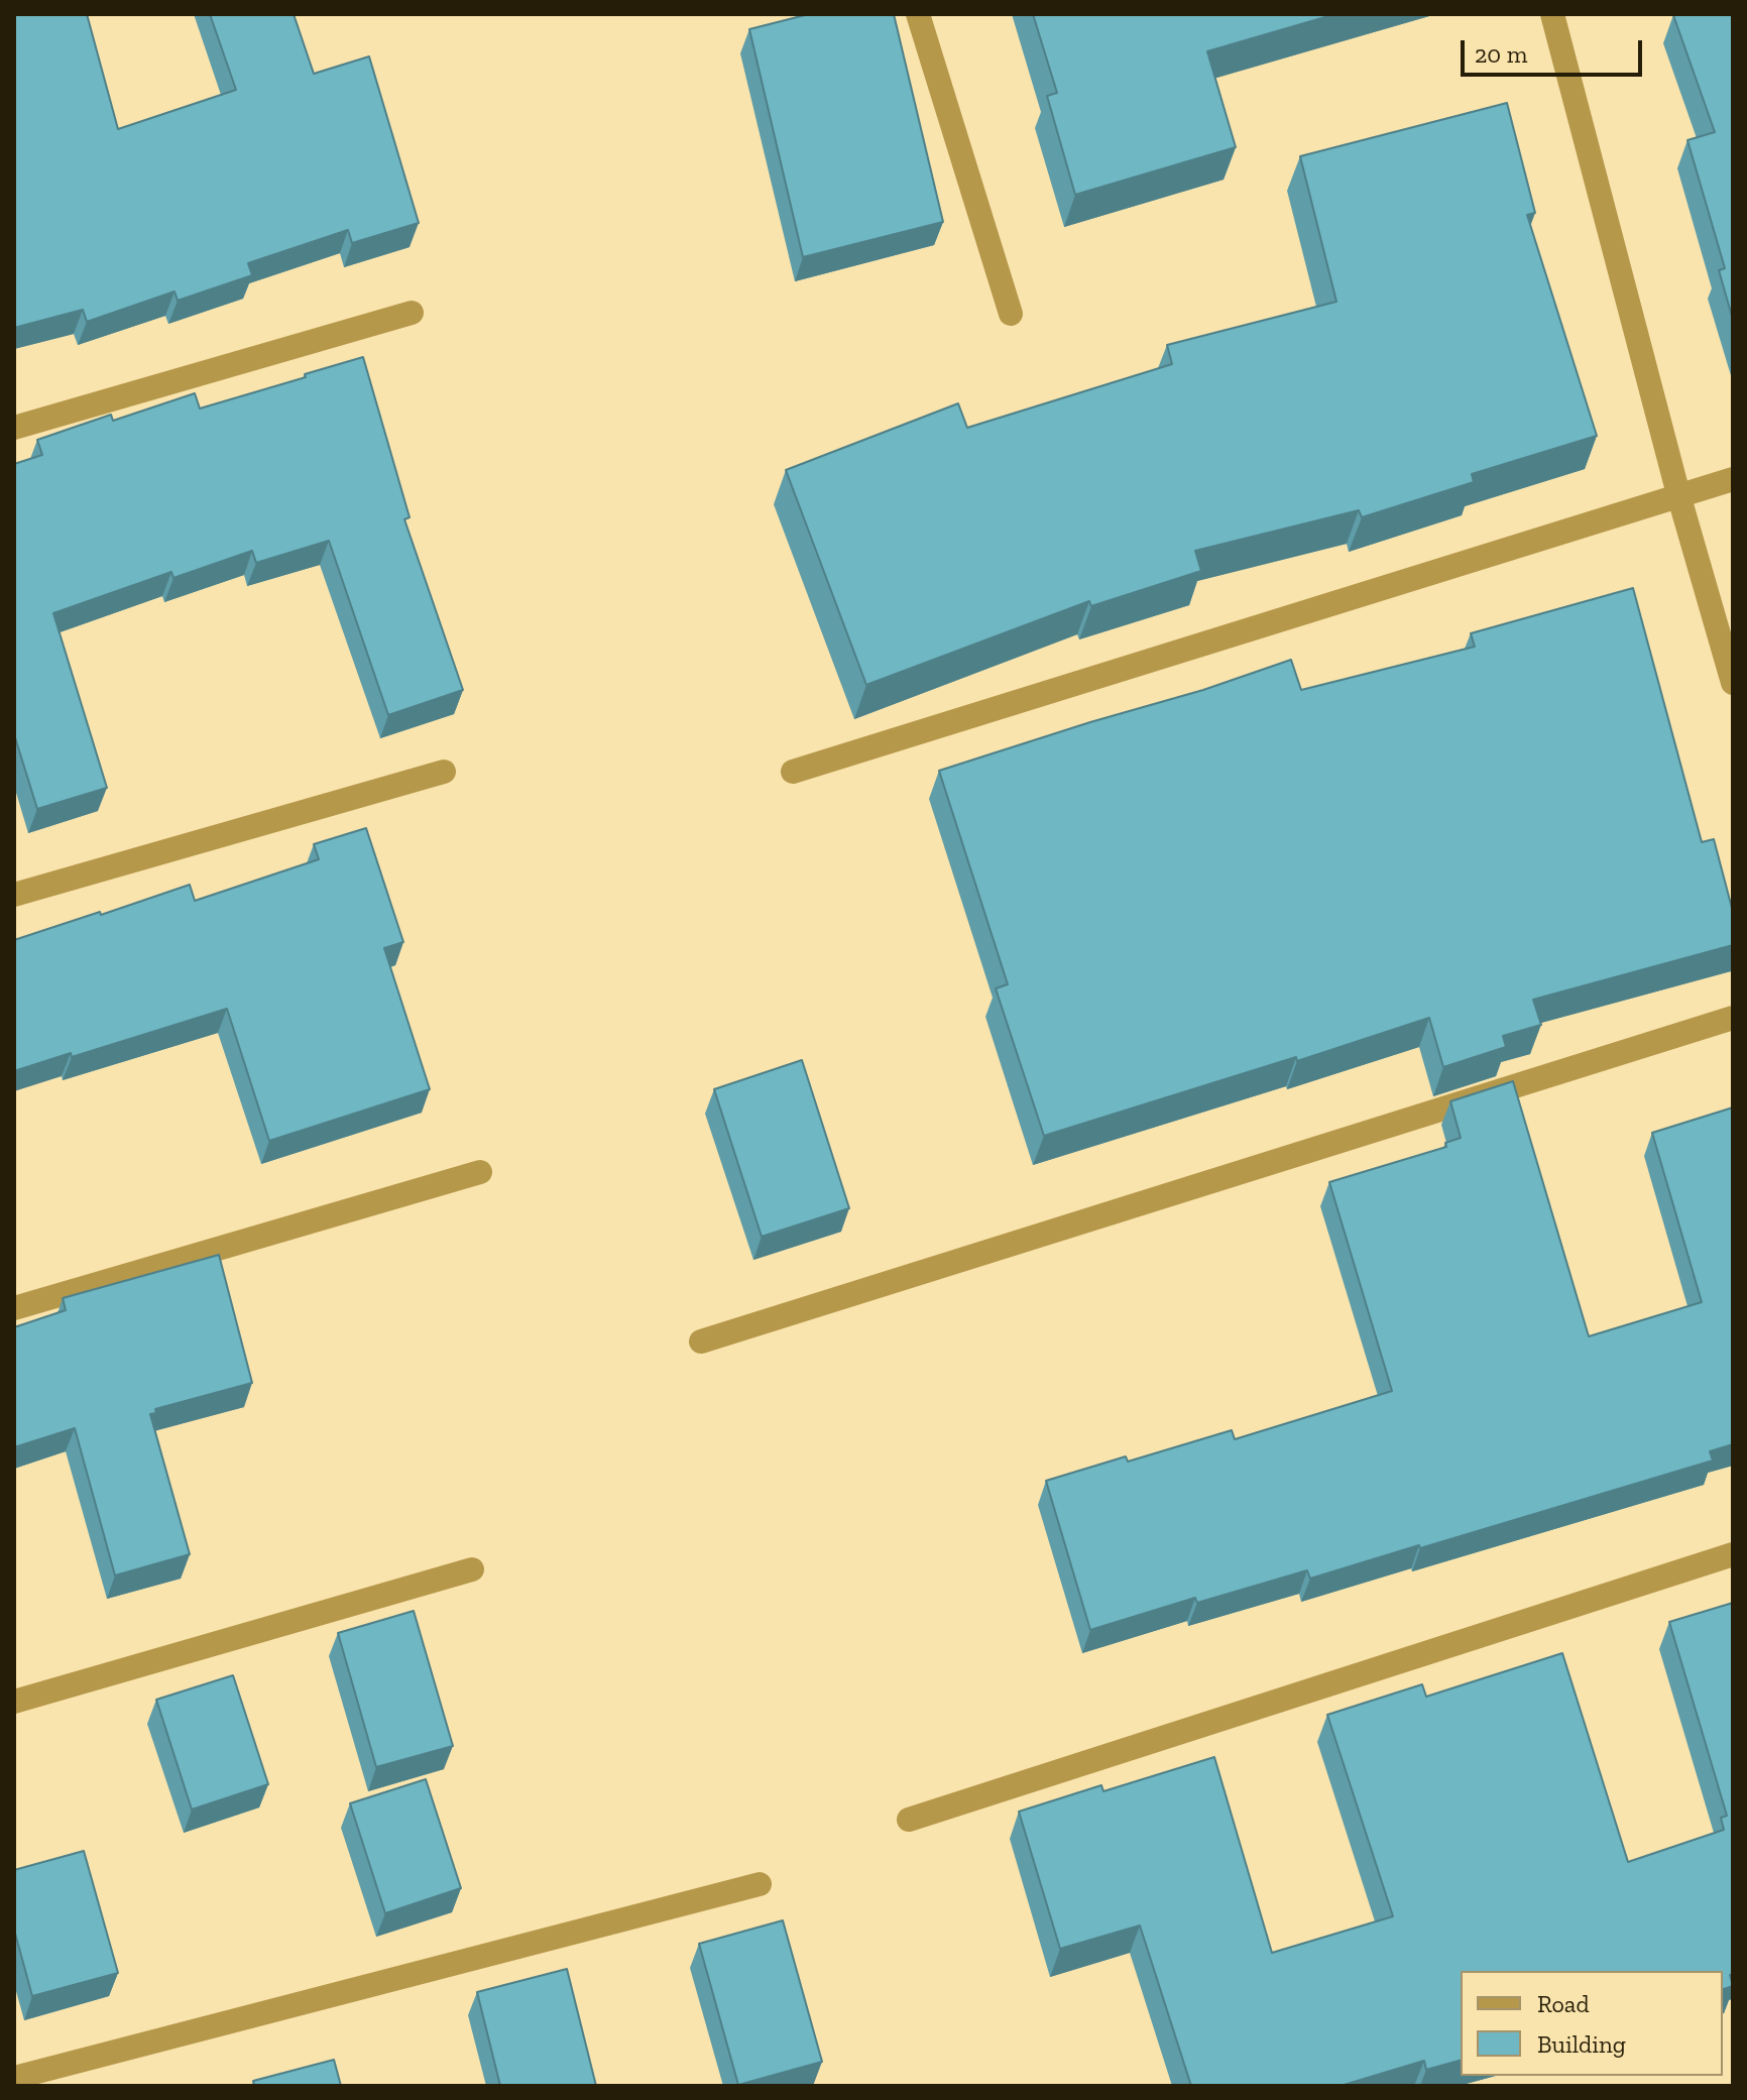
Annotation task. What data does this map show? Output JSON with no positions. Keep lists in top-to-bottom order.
{
  "legend": ["Road", "Building"],
  "scale_bar": "20 m"
}
